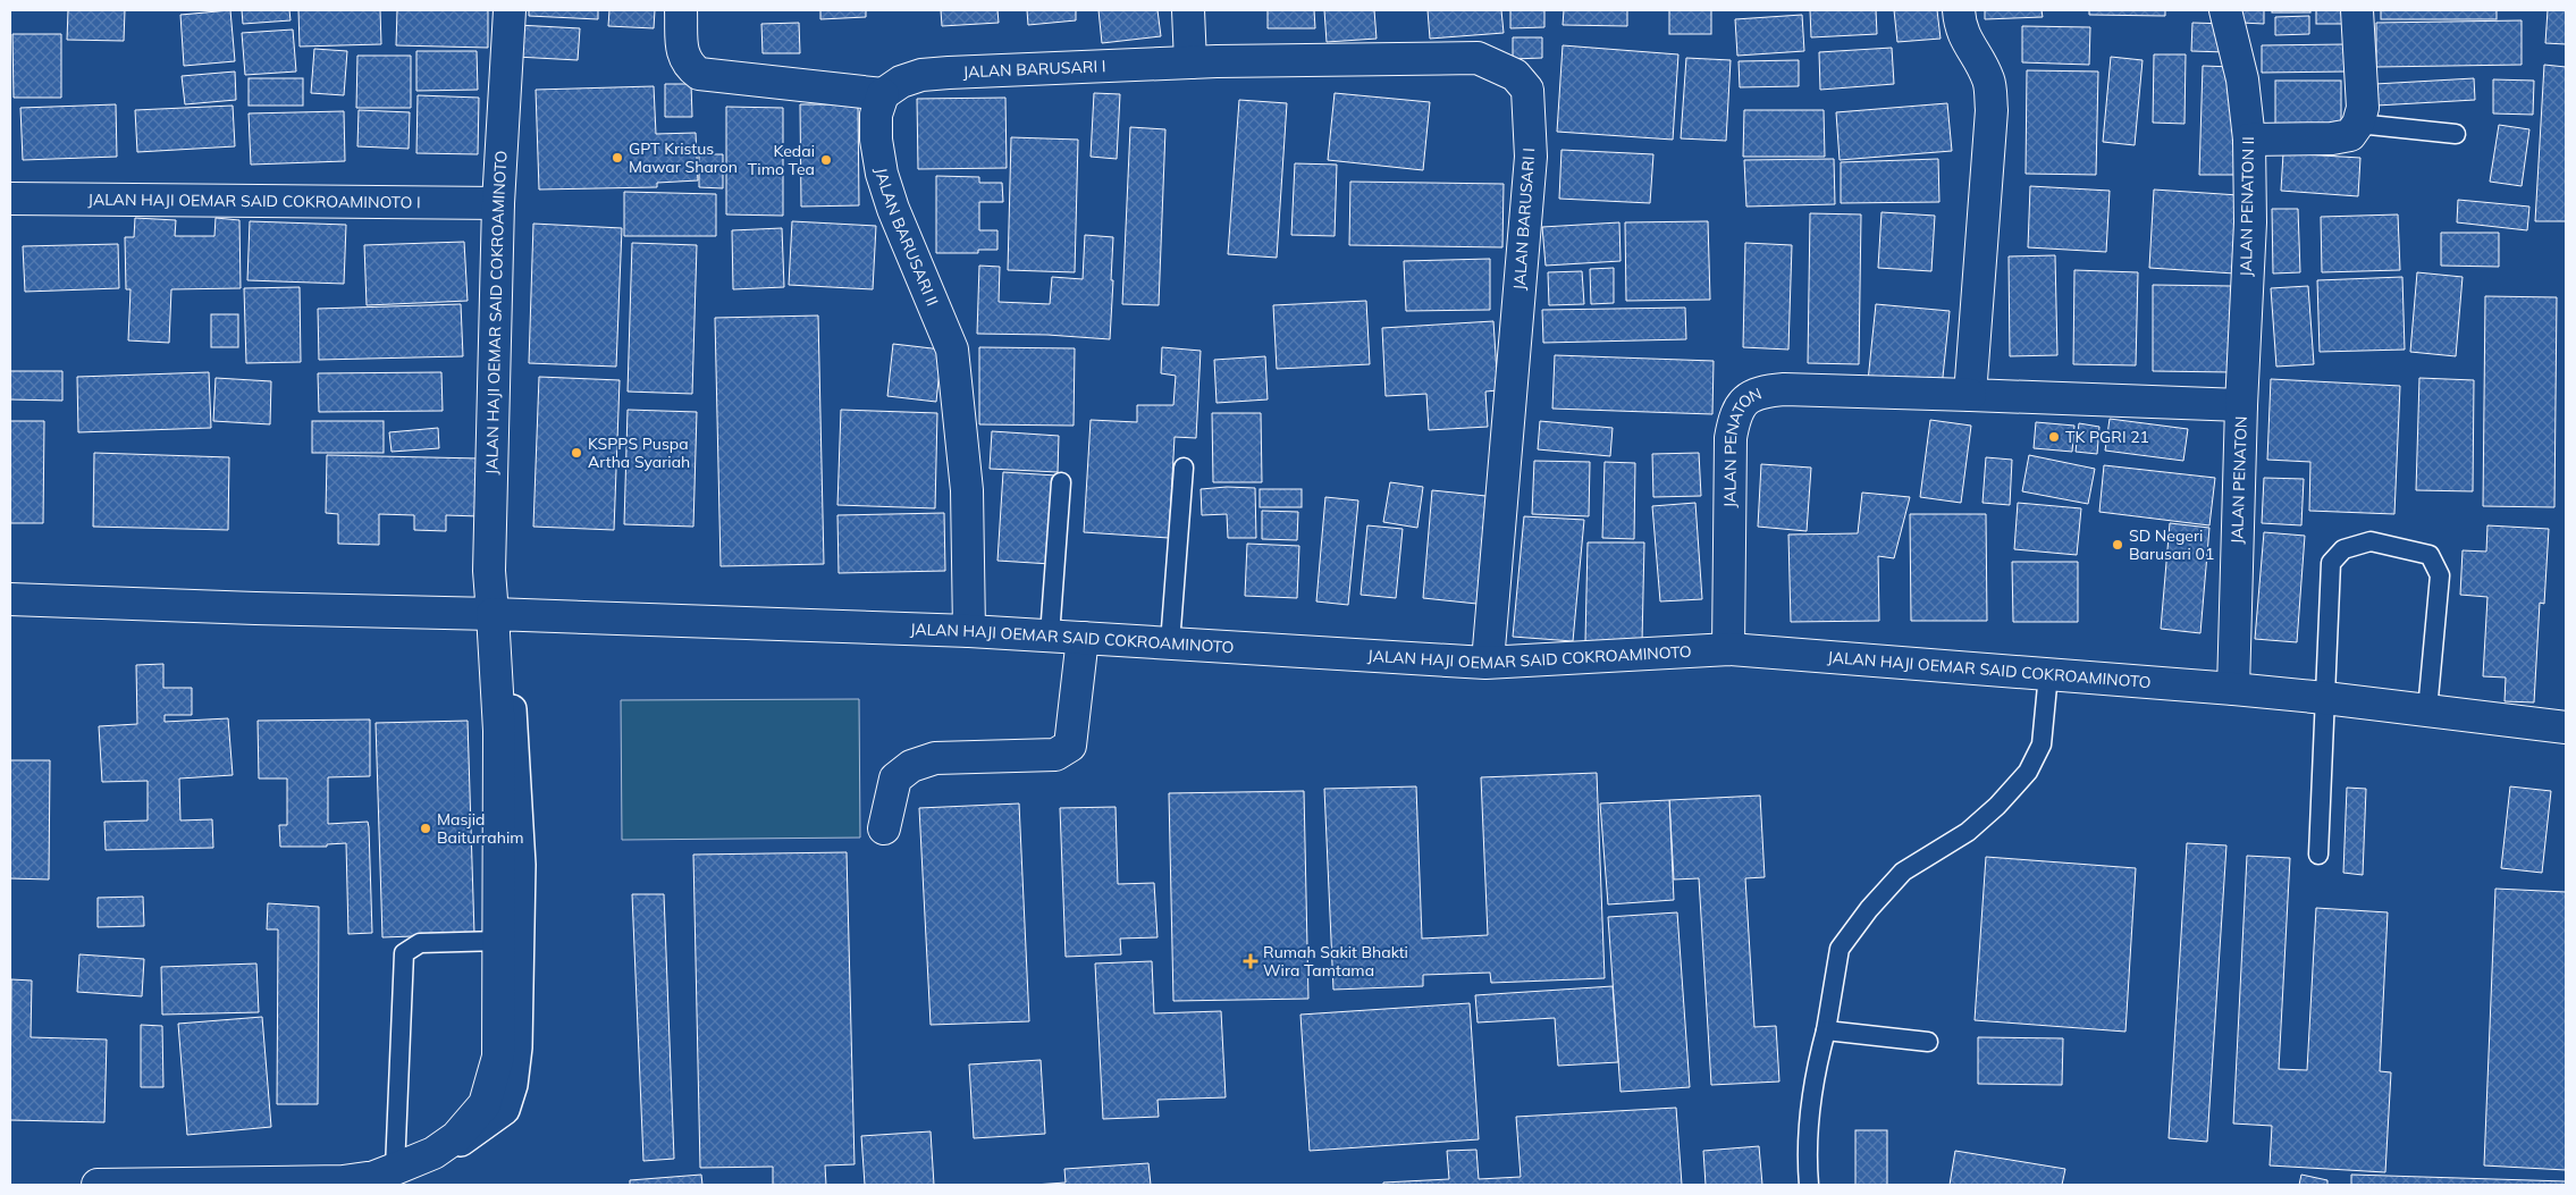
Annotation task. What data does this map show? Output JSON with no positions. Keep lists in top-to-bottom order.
{
  "streets": {
    "street": [
      "JALAN BARUSARI I",
      "JALAN HAJI OEMAR SAID COKROAMINOTO I",
      "JALAN PENATON II",
      "JALAN BARUSARI II",
      "JALAN HAJI OEMAR SAID COKROAMINOTO",
      "JALAN PENATON"
    ]
  },
  "crossings": [
    ["JALAN BARUSARI I", "JALAN BARUSARI II"],
    ["JALAN BARUSARI I", "JALAN HAJI OEMAR SAID COKROAMINOTO"],
    ["JALAN HAJI OEMAR SAID COKROAMINOTO I", "JALAN HAJI OEMAR SAID COKROAMINOTO"],
    ["JALAN PENATON II", "JALAN PENATON"],
    ["JALAN BARUSARI II", "JALAN HAJI OEMAR SAID COKROAMINOTO"],
    ["JALAN HAJI OEMAR SAID COKROAMINOTO", "JALAN PENATON"]
  ],
  "places": {
    "other": [
      "GPT Kristus Mawar Sharon",
      "Kedai Timo Tea",
      "TK PGRI 21",
      "KSPPS Puspa Artha Syariah",
      "SD Negeri Barusari 01",
      "Masjid Baiturrahim"
    ],
    "health": ["Rumah Sakit Bhakti Wira Tamtama"]
  }
}
